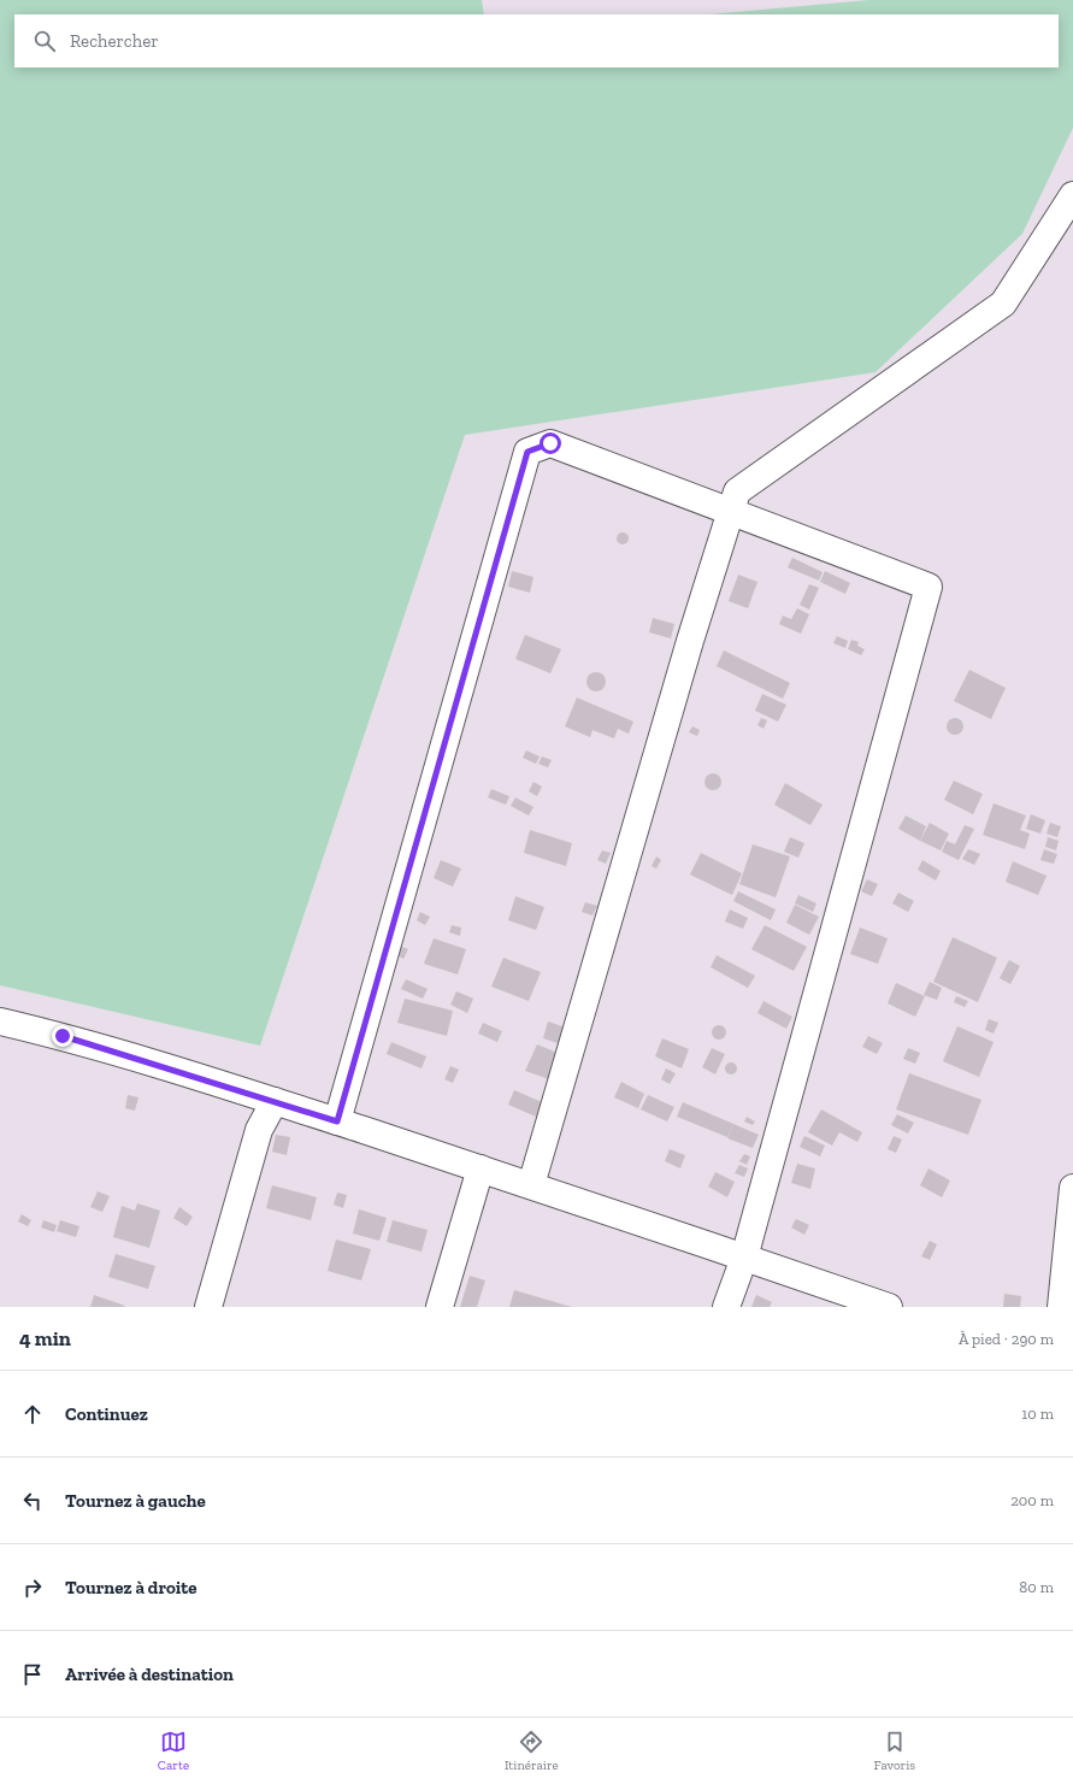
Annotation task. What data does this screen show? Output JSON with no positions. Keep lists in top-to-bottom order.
{
  "page": {
    "search": "Rechercher",
    "heading": ["4 min", "À pied · 290 m"],
    "list": [
      ["Continuez", "10 m"],
      ["Tournez à gauche", "200 m"],
      ["Tournez à droite", "80 m"],
      "Arrivée à destination"
    ],
    "nav": ["Carte", "Itinéraire", "Favoris"]
  }
}
